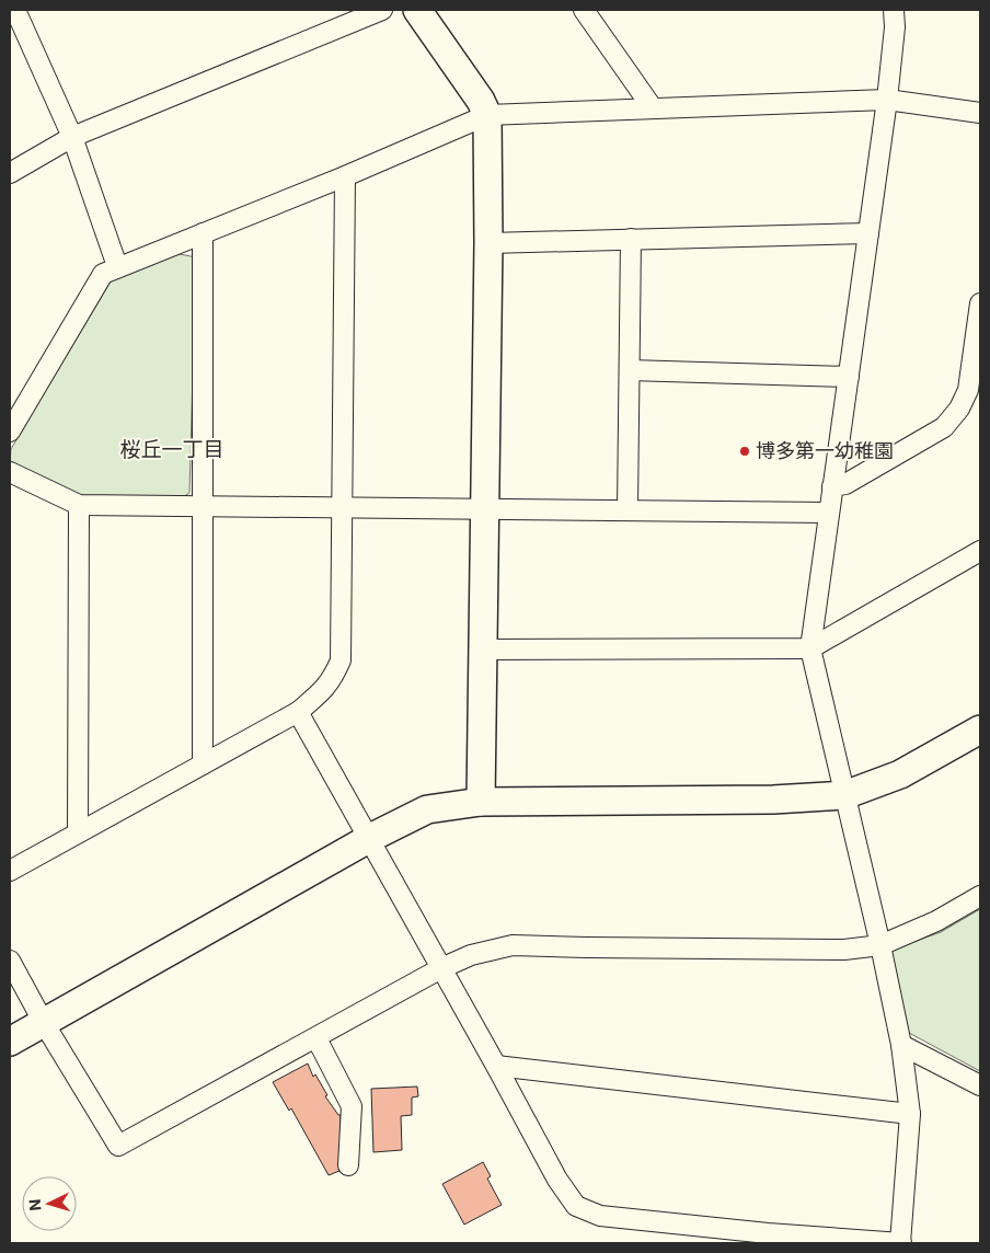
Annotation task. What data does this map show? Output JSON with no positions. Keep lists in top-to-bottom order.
{
  "districts": ["桜丘一丁目"],
  "places": ["博多第一幼稚園"],
  "north": "left"
}
